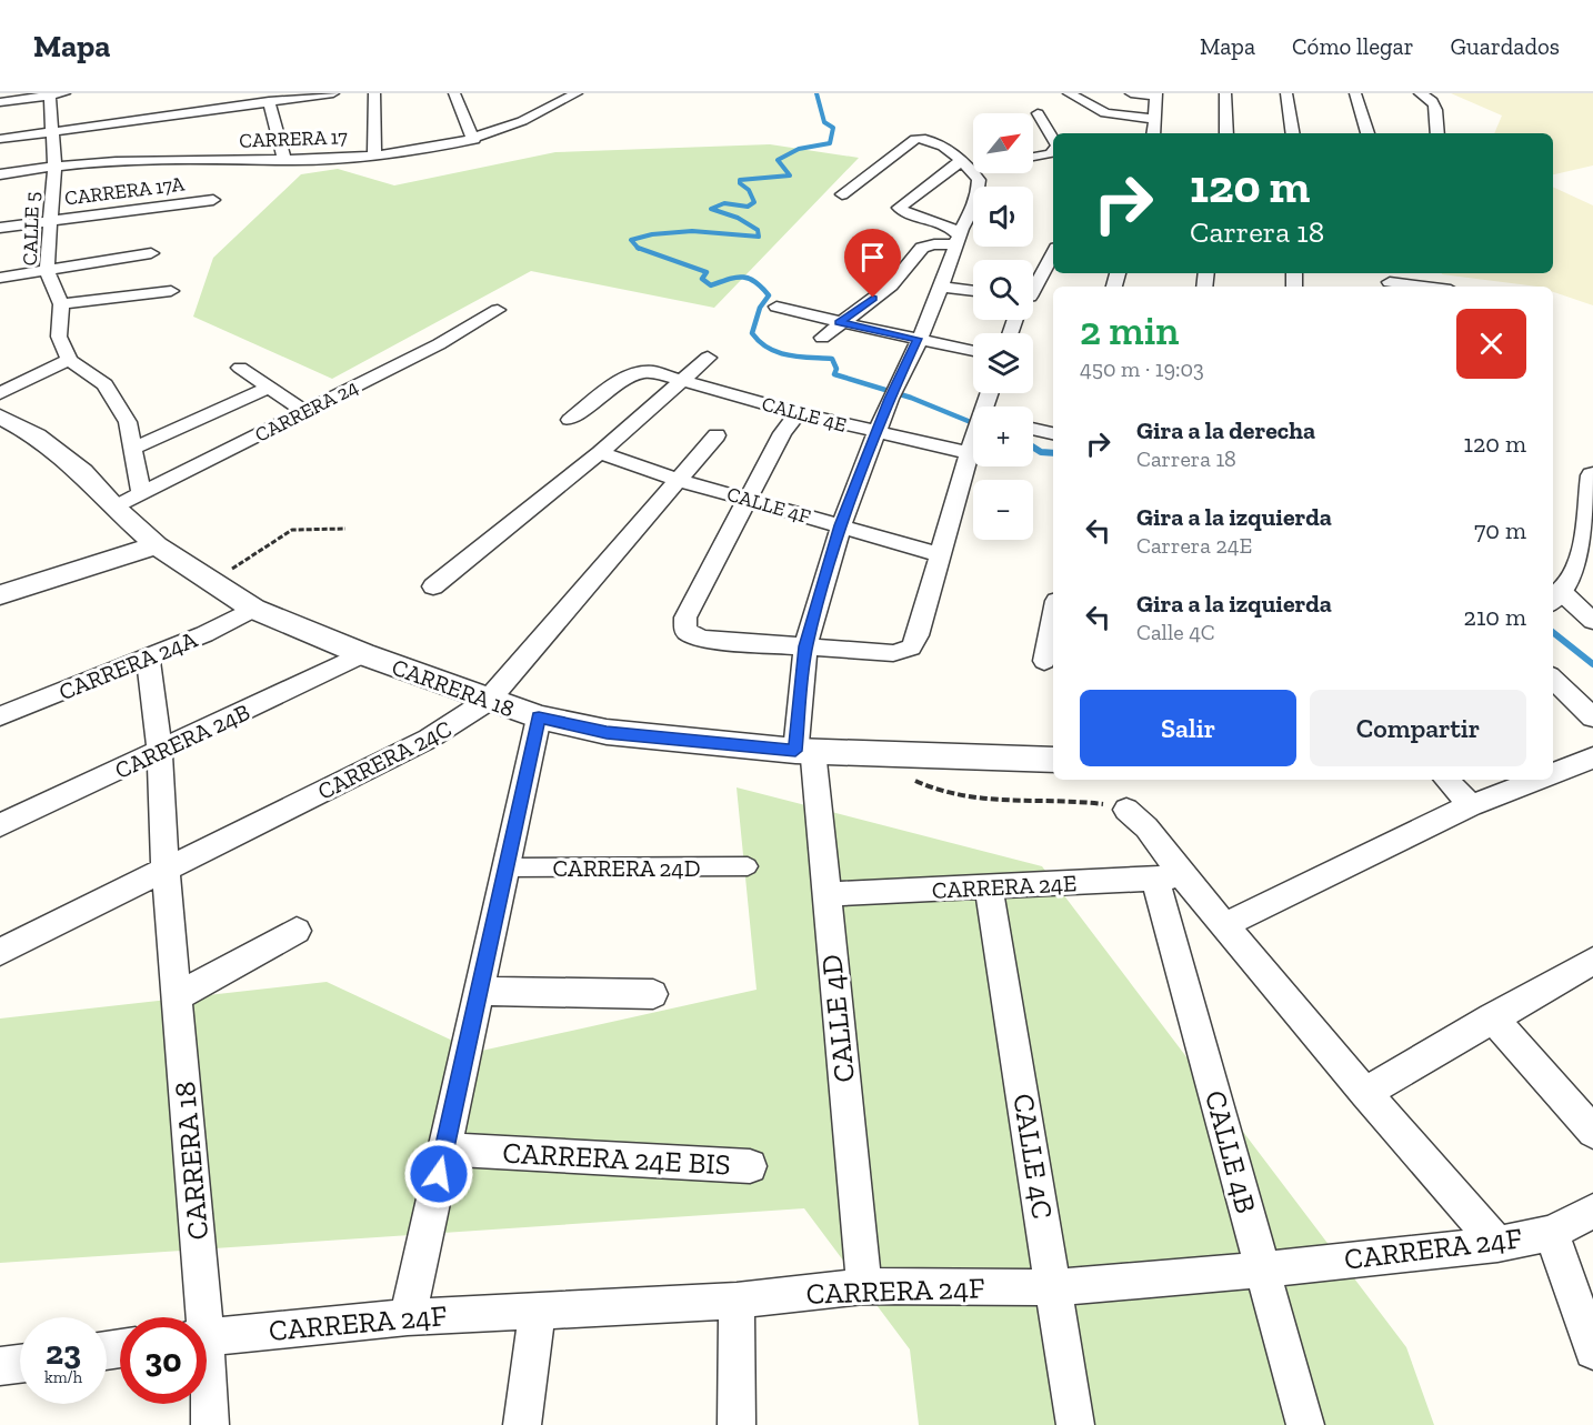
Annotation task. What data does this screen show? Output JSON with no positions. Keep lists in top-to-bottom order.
{
  "streets": {
    "street": [
      "CARRERA 17",
      "CARRERA 17A",
      "CALLE 5",
      "CARRERA 24",
      "CALLE 4E",
      "CALLE 4F",
      "CARRERA 24A",
      "CARRERA 18",
      "CARRERA 24B",
      "CARRERA 24C",
      "CARRERA 24D",
      "CARRERA 24E",
      "CALLE 4D",
      "CALLE 4B",
      "CALLE 4C",
      "CARRERA 24E BIS",
      "CARRERA 24F"
    ]
  },
  "crossings": [
    ["CARRERA 17", "CALLE 5"],
    ["CARRERA 17A", "CALLE 5"],
    ["CARRERA 24", "CARRERA 18"],
    ["CALLE 4F", "CARRERA 24C"],
    ["CARRERA 24A", "CARRERA 18"],
    ["CARRERA 18", "CARRERA 24B"],
    ["CARRERA 18", "CARRERA 24C"],
    ["CARRERA 18", "CALLE 4D"],
    ["CARRERA 24E", "CALLE 4D"],
    ["CARRERA 24E", "CALLE 4B"],
    ["CARRERA 24E", "CALLE 4C"],
    ["CALLE 4D", "CARRERA 24F"],
    ["CALLE 4B", "CARRERA 24F"],
    ["CALLE 4C", "CARRERA 24F"]
  ],
  "north": "top right",
  "page": {
    "header": "Mapa",
    "nav": ["Mapa", "Cómo llegar", "Guardados"],
    "map_buttons": ["+", "−"],
    "turn": ["120 m", "Carrera 18"],
    "heading": ["2 min", "450 m · 19:03"],
    "list": [
      {
        "name": "Gira a la derecha",
        "note": "Carrera 18",
        "value": "120 m"
      },
      {
        "name": "Gira a la izquierda",
        "note": "Carrera 24E",
        "value": "70 m"
      },
      {
        "name": "Gira a la izquierda",
        "note": "Calle 4C",
        "value": "210 m"
      }
    ],
    "buttons": ["Salir", "Compartir"],
    "speed": "23 km/h",
    "limit": "30"
  }
}
